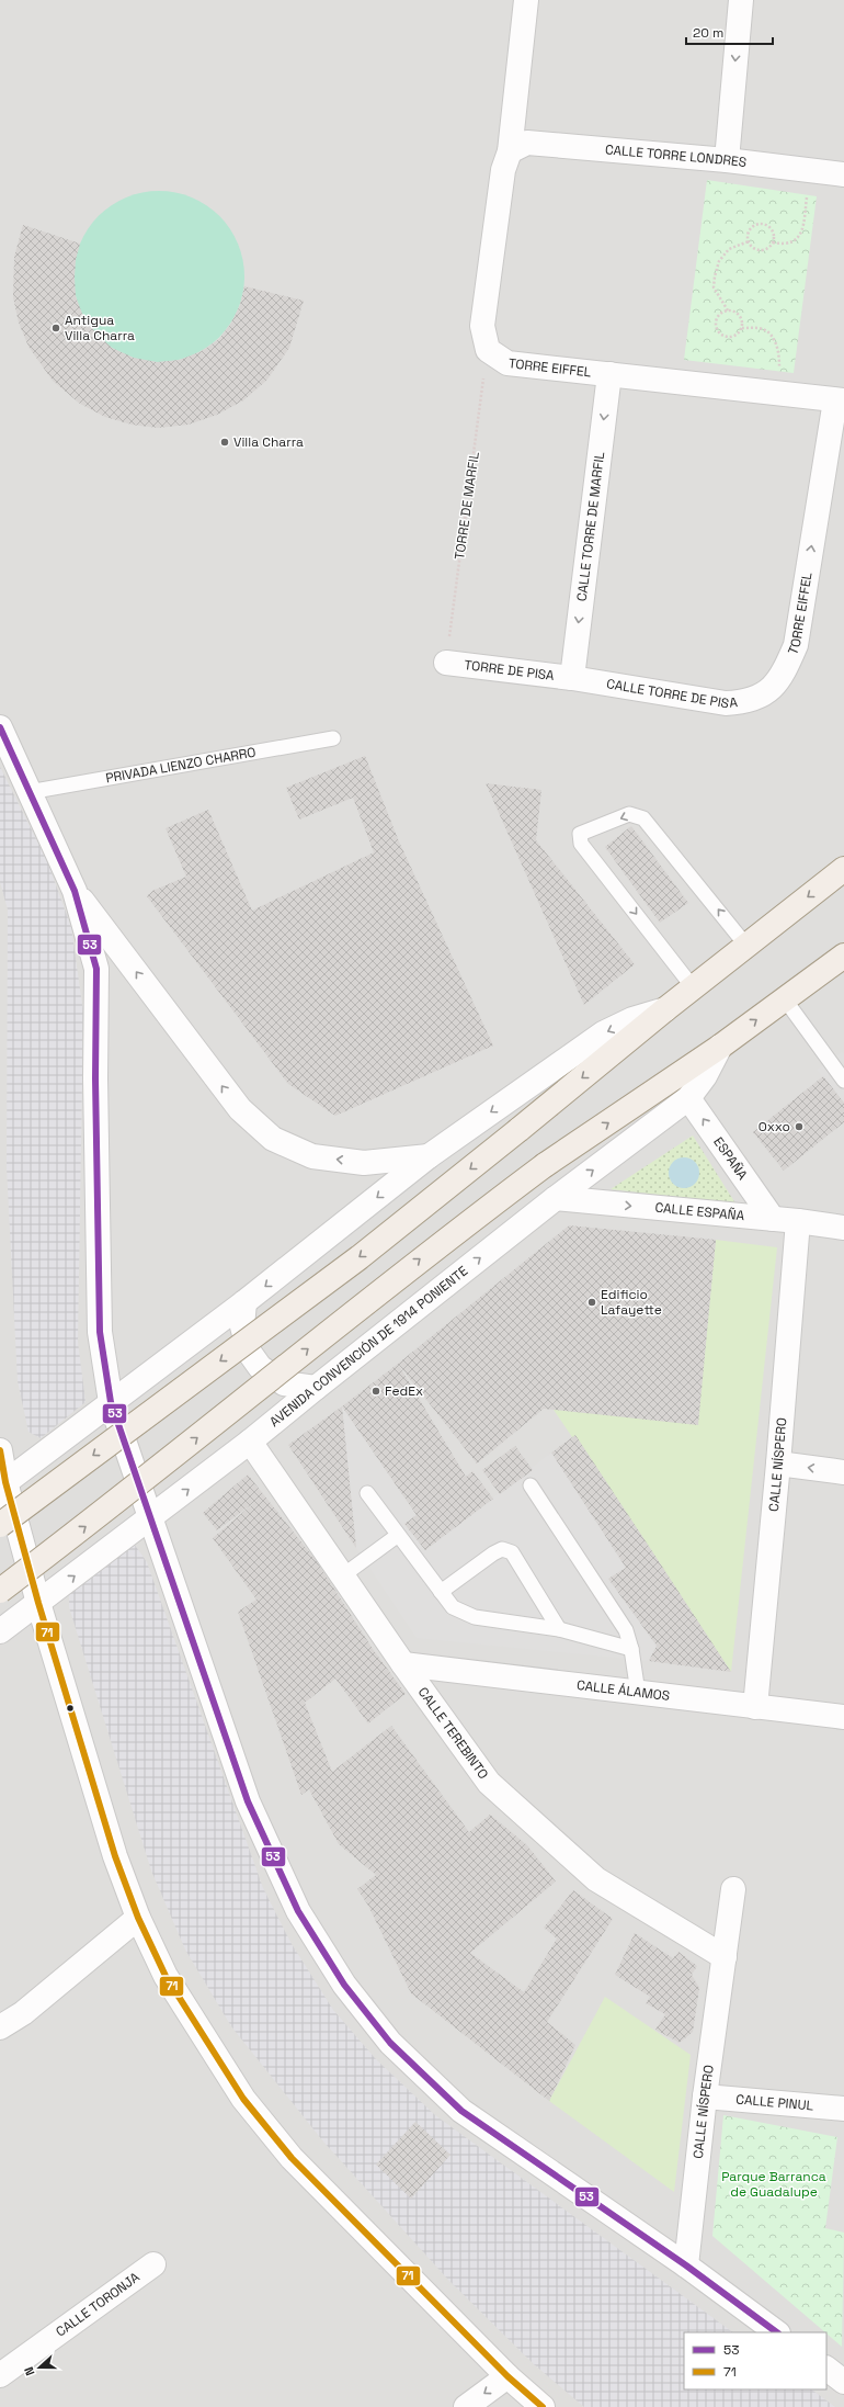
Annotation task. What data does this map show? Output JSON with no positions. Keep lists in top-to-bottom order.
{
  "streets": {
    "main road": ["AVENIDA CONVENCIÓN DE 1914 PONIENTE"],
    "street": [
      "CALLE TORRE LONDRES",
      "TORRE EIFFEL",
      "CALLE TORRE DE MARFIL",
      "TORRE DE PISA",
      "CALLE TORRE DE PISA",
      "ESPAÑA",
      "CALLE ESPAÑA",
      "CALLE NÍSPERO",
      "CALLE ÁLAMOS",
      "CALLE TEREBINTO",
      "CALLE PINUL",
      "CALLE TORONJA"
    ],
    "lane": ["PRIVADA LIENZO CHARRO"],
    "path": ["TORRE DE MARFIL"]
  },
  "crossings": [
    ["TORRE EIFFEL", "TORRE DE MARFIL"],
    ["TORRE EIFFEL", "CALLE TORRE DE MARFIL"],
    ["TORRE EIFFEL", "CALLE TORRE DE PISA"],
    ["TORRE DE MARFIL", "TORRE DE PISA"],
    ["CALLE TORRE DE MARFIL", "TORRE DE PISA"],
    ["CALLE TORRE DE MARFIL", "CALLE TORRE DE PISA"],
    ["TORRE DE PISA", "CALLE TORRE DE PISA"],
    ["ESPAÑA", "CALLE ESPAÑA"],
    ["ESPAÑA", "AVENIDA CONVENCIÓN DE 1914 PONIENTE"],
    ["CALLE ESPAÑA", "AVENIDA CONVENCIÓN DE 1914 PONIENTE"],
    ["CALLE ESPAÑA", "CALLE NÍSPERO"],
    ["AVENIDA CONVENCIÓN DE 1914 PONIENTE", "CALLE TEREBINTO"],
    ["CALLE NÍSPERO", "CALLE ÁLAMOS"],
    ["CALLE NÍSPERO", "CALLE TEREBINTO"],
    ["CALLE NÍSPERO", "CALLE PINUL"],
    ["CALLE ÁLAMOS", "CALLE TEREBINTO"]
  ],
  "one_way": [
    "TORRE EIFFEL",
    "CALLE TORRE DE MARFIL",
    "ESPAÑA",
    "CALLE ESPAÑA"
  ],
  "parks": ["Parque Barranca de Guadalupe"],
  "places": [
    "Antigua Villa Charra",
    "Villa Charra",
    "Oxxo",
    "Edificio Lafayette",
    "FedEx"
  ],
  "lines": ["transit line 53", "transit line 71"],
  "legend": ["53", "71"],
  "scale_bar": "20 m",
  "north": "left"
}
